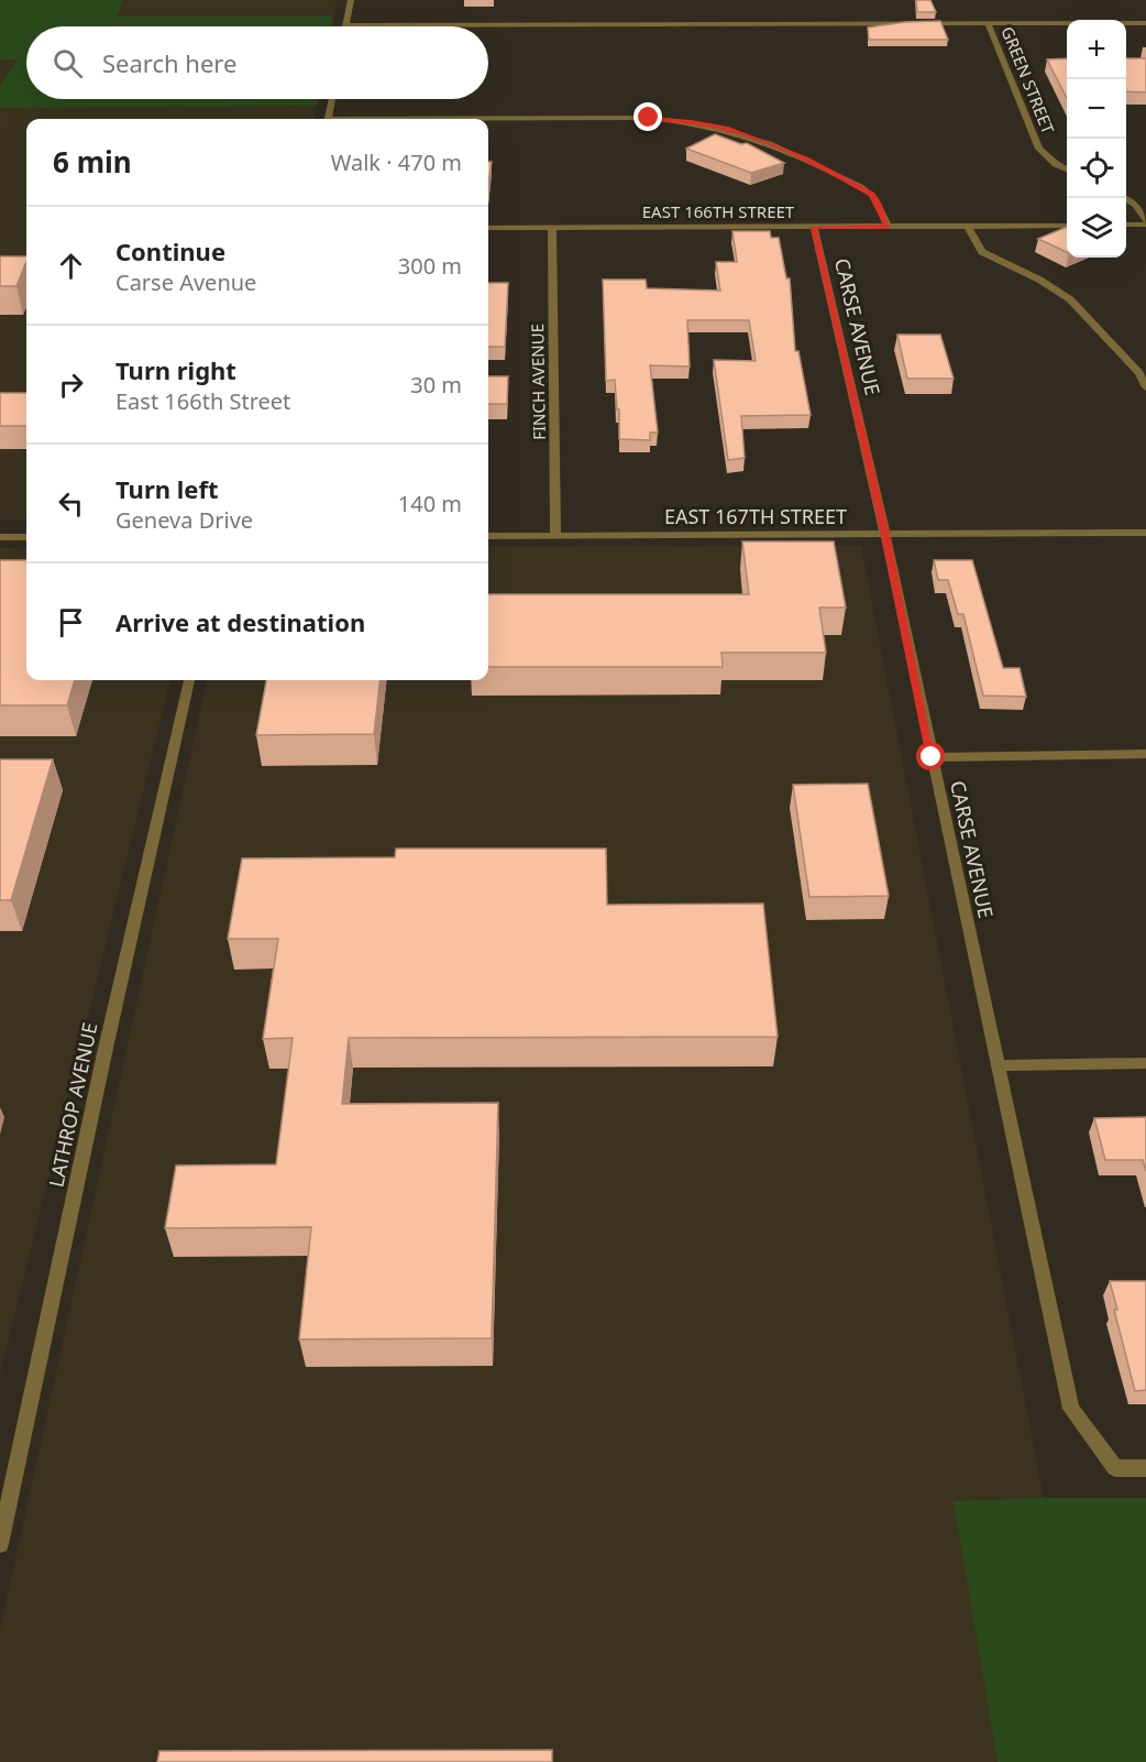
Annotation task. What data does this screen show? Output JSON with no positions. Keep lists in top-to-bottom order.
{
  "streets": {
    "street": [
      "GREEN STREET",
      "EAST 166TH STREET",
      "CARSE AVENUE",
      "FINCH AVENUE",
      "EAST 167TH STREET",
      "LATHROP AVENUE"
    ]
  },
  "crossings": [
    ["EAST 166TH STREET", "CARSE AVENUE"],
    ["EAST 166TH STREET", "FINCH AVENUE"],
    ["CARSE AVENUE", "EAST 167TH STREET"],
    ["FINCH AVENUE", "EAST 167TH STREET"]
  ],
  "page": {
    "map_buttons": ["+", "−"],
    "search": "Search here",
    "heading": ["6 min", "Walk · 470 m"],
    "list": [
      ["Continue", "Carse Avenue", "300 m"],
      ["Turn right", "East 166th Street", "30 m"],
      ["Turn left", "Geneva Drive", "140 m"],
      "Arrive at destination"
    ]
  }
}
